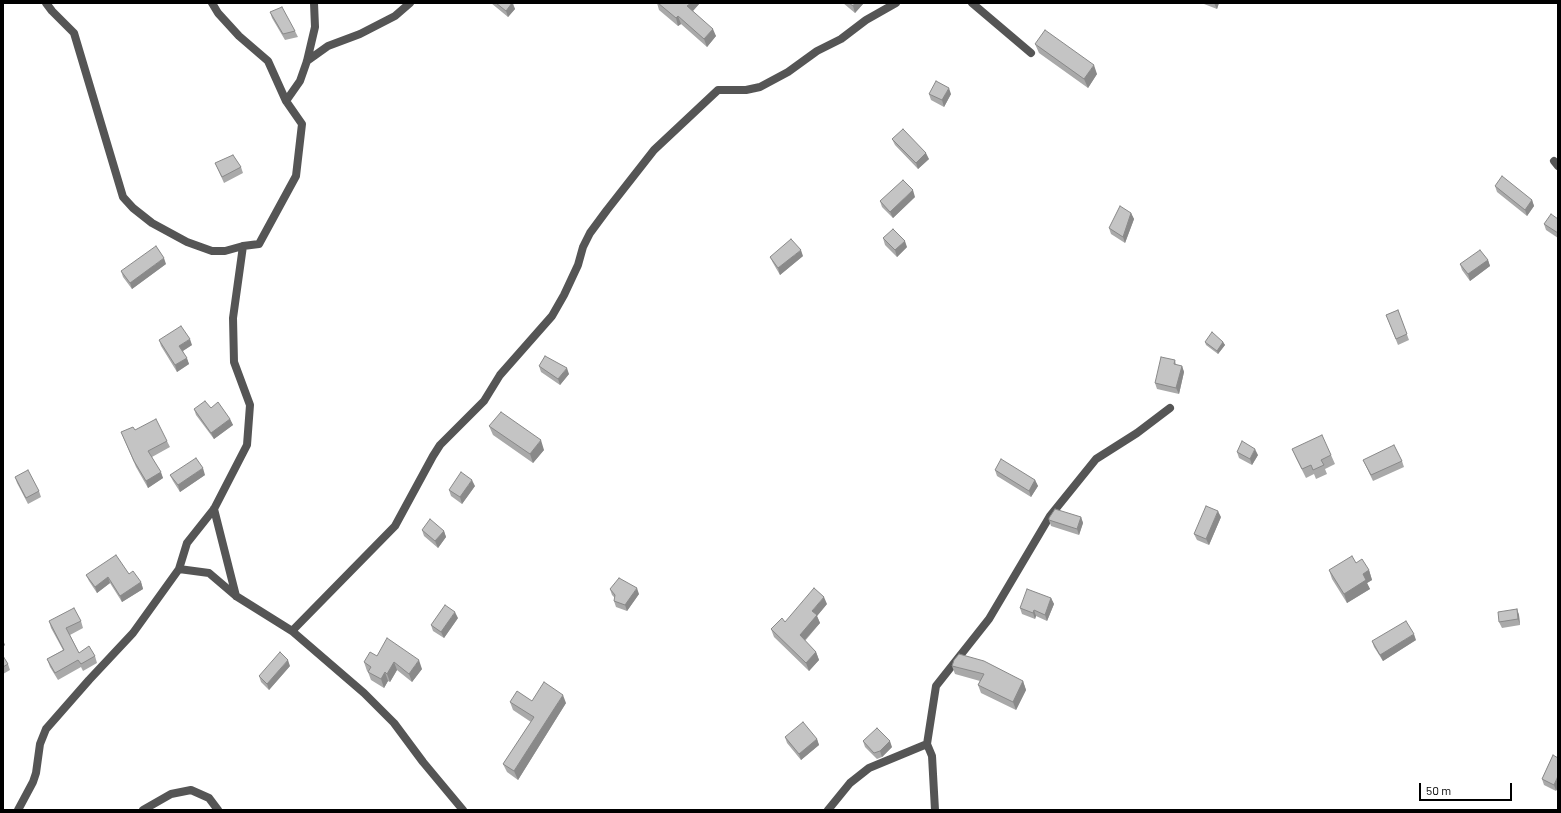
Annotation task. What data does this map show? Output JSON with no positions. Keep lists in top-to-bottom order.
{
  "scale_bar": "50 m"
}
